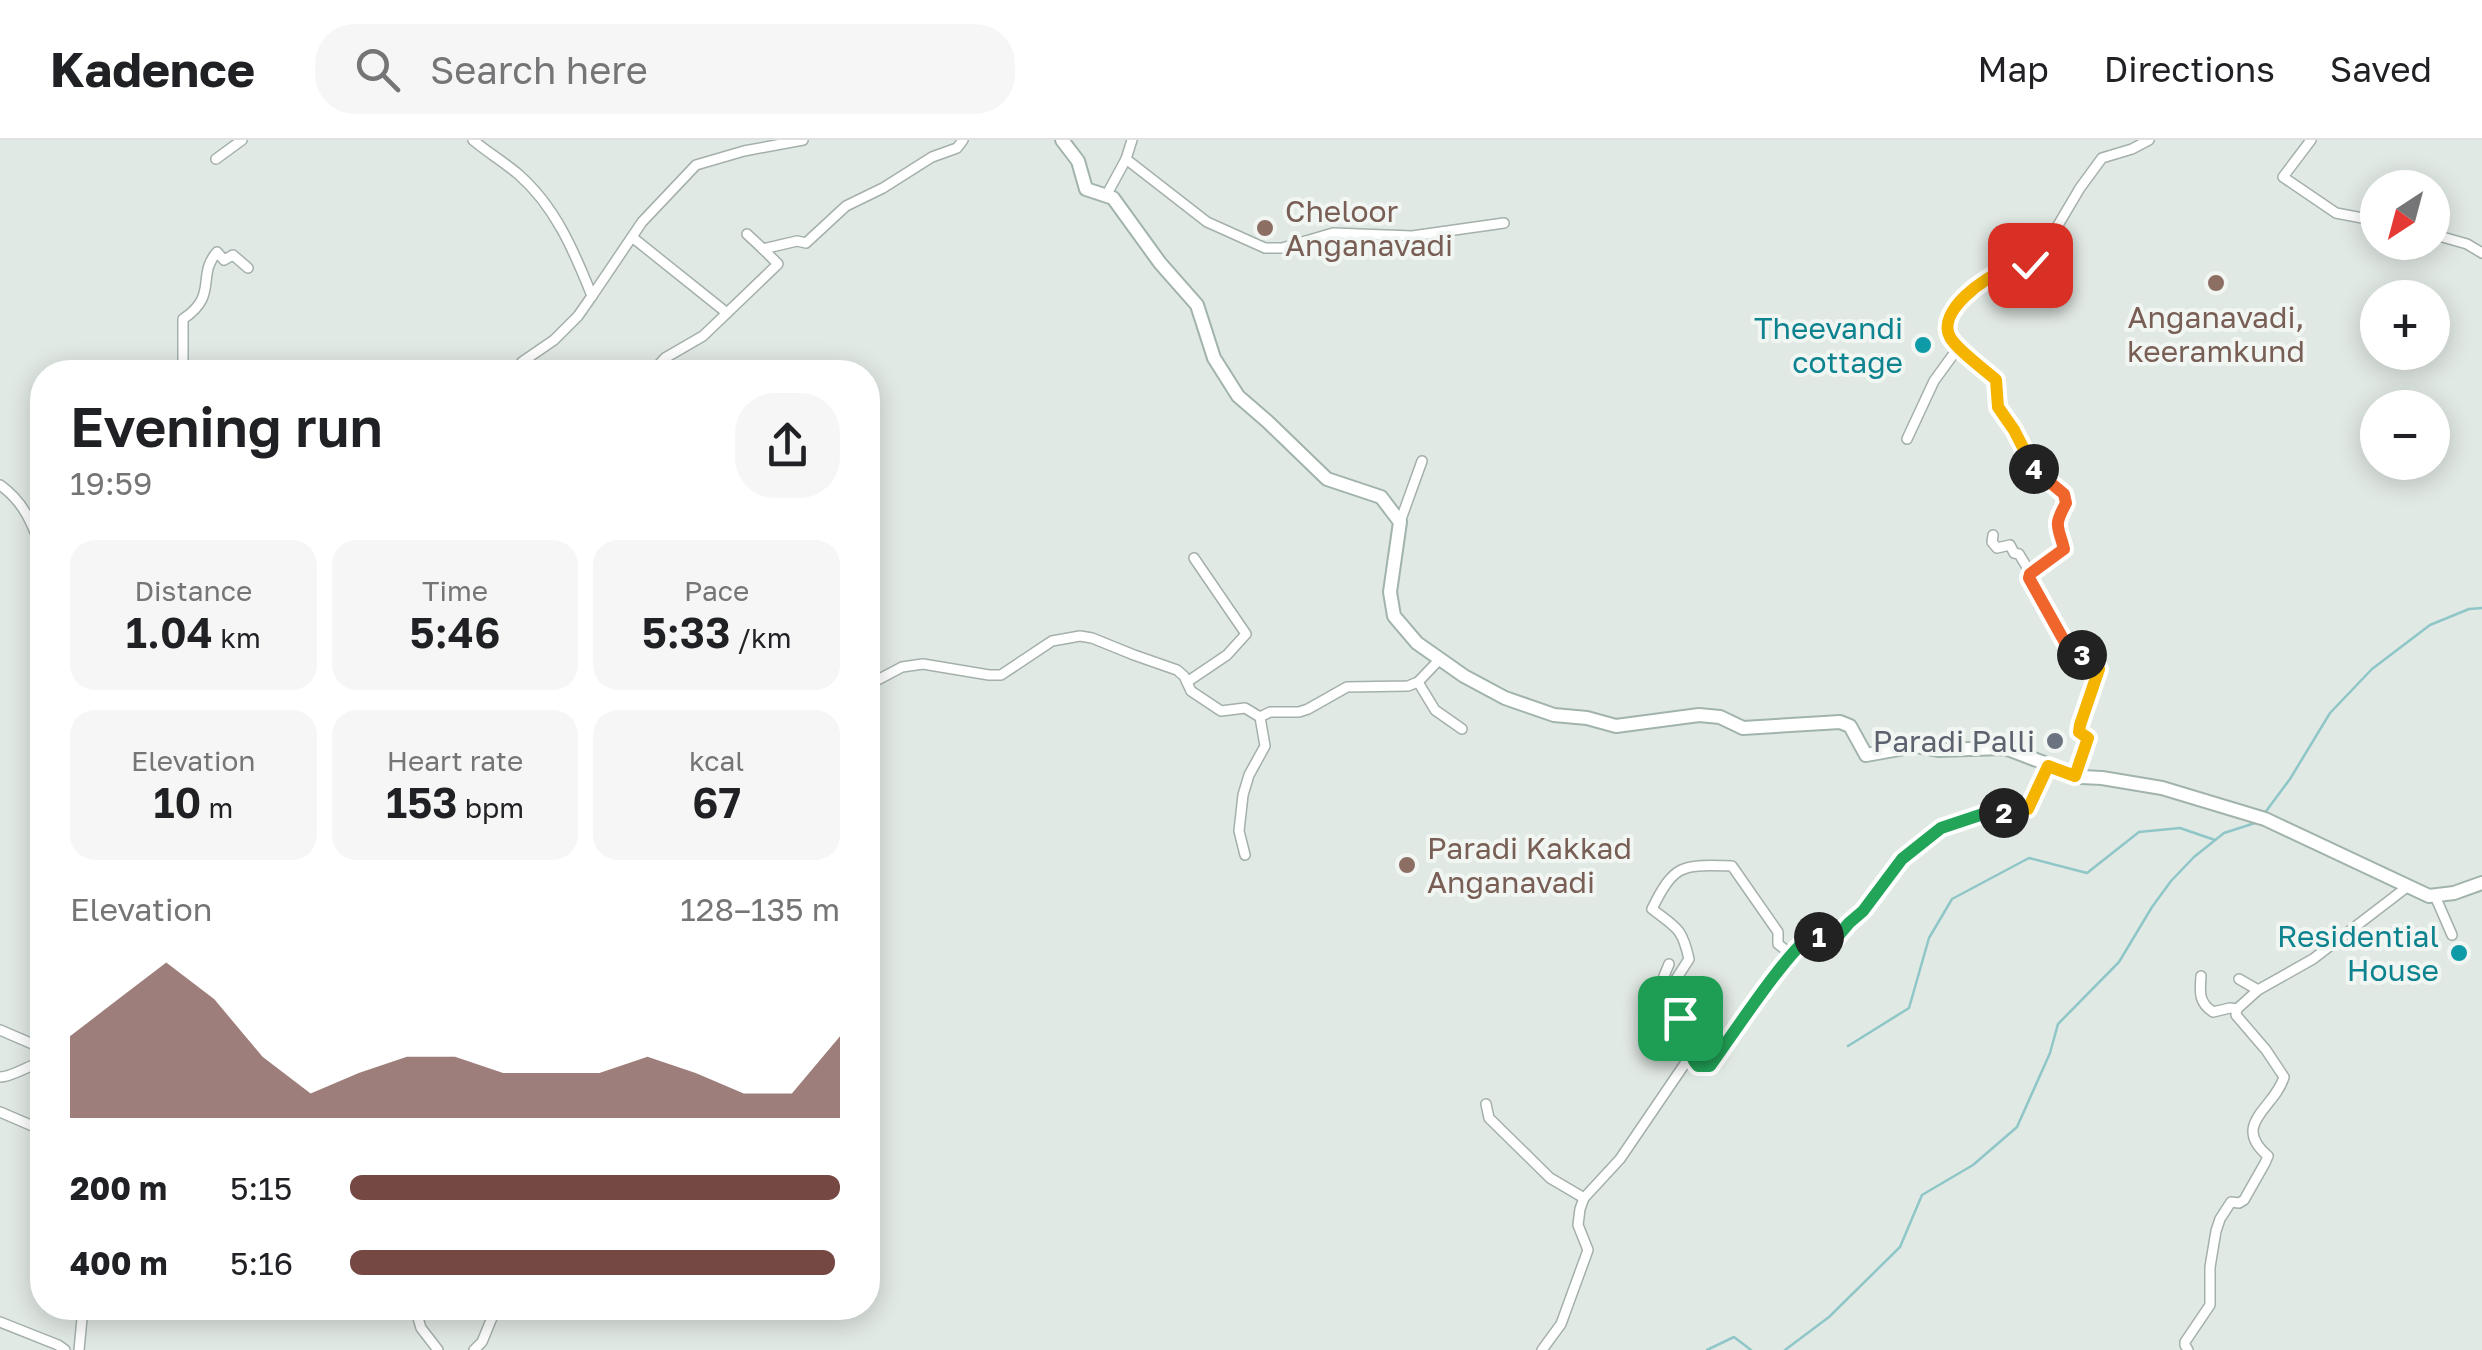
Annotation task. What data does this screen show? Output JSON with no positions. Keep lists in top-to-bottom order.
{
  "places": [
    "Cheloor Anganavadi",
    "Anganavadi, keeramkund",
    "Theevandi cottage",
    "Paradi Palli",
    "Paradi Kakkad Anganavadi",
    "Residential House"
  ],
  "north": "bottom left",
  "page": {
    "header": "Kadence",
    "search": "Search here",
    "nav": ["Map", "Directions", "Saved"],
    "map_buttons": ["+", "−"],
    "heading": ["Evening run", "19:59"],
    "pins": [
      "4",
      "3",
      "2",
      "1"
    ],
    "stats": [
      ["Distance", "1.04 km"],
      ["Time", "5:46"],
      ["Pace", "5:33 /km"],
      ["Elevation", "10 m"],
      ["Heart rate", "153 bpm"],
      ["kcal", "67"]
    ],
    "chart": ["Elevation", "128–135 m"],
    "list": [
      {
        "name": "200 m",
        "note": "5:15"
      },
      {
        "name": "400 m",
        "note": "5:16"
      }
    ]
  }
}
